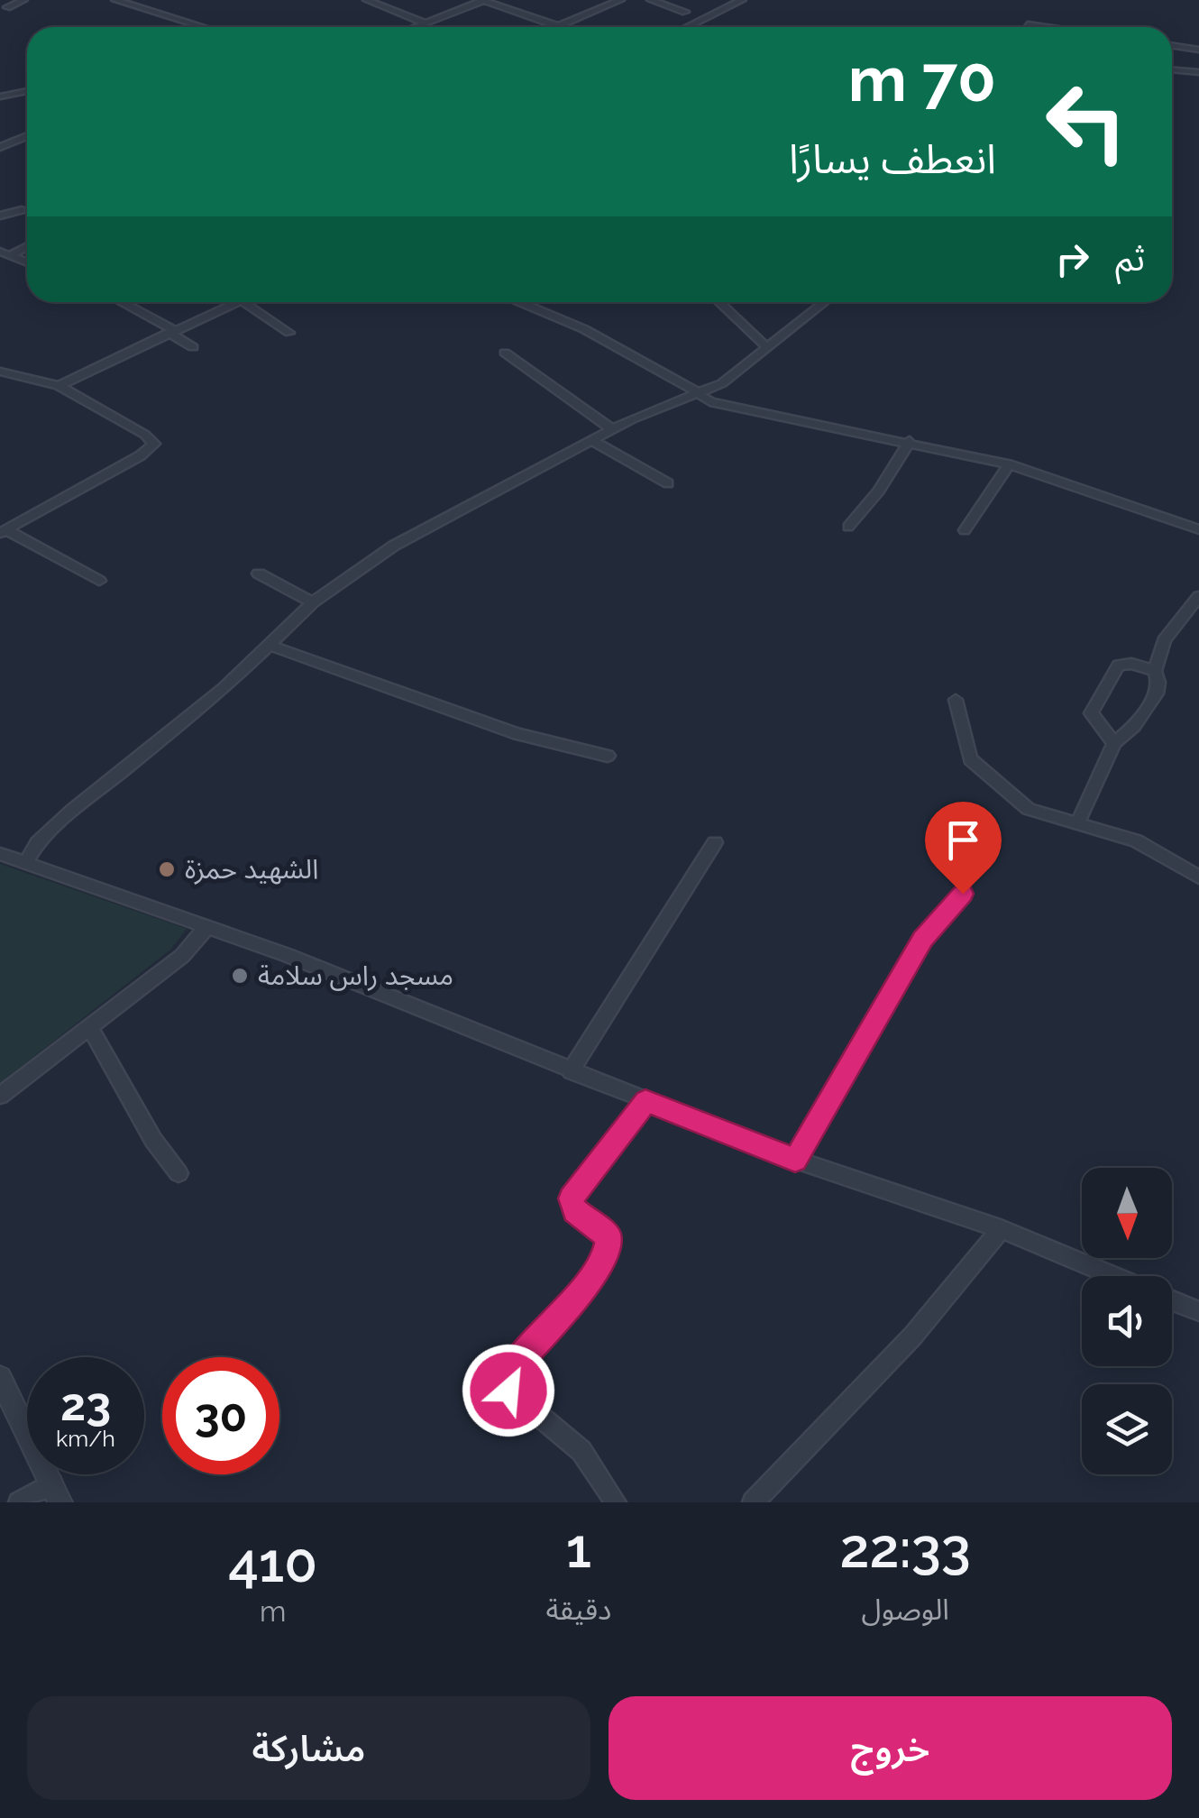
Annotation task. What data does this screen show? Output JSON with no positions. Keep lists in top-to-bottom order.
{
  "places": ["الشهيد حمزة", "مسجد راس سلامة"],
  "north": "bottom",
  "page": {
    "turn": ["70 m", "انعطف يسارًا"],
    "then": "ثم",
    "speed": "23 km/h",
    "limit": "30",
    "eta": [
      "22:33",
      "الوصول",
      "1",
      "دقيقة",
      "410",
      "m"
    ],
    "buttons": ["خروج", "مشاركة"]
  }
}
